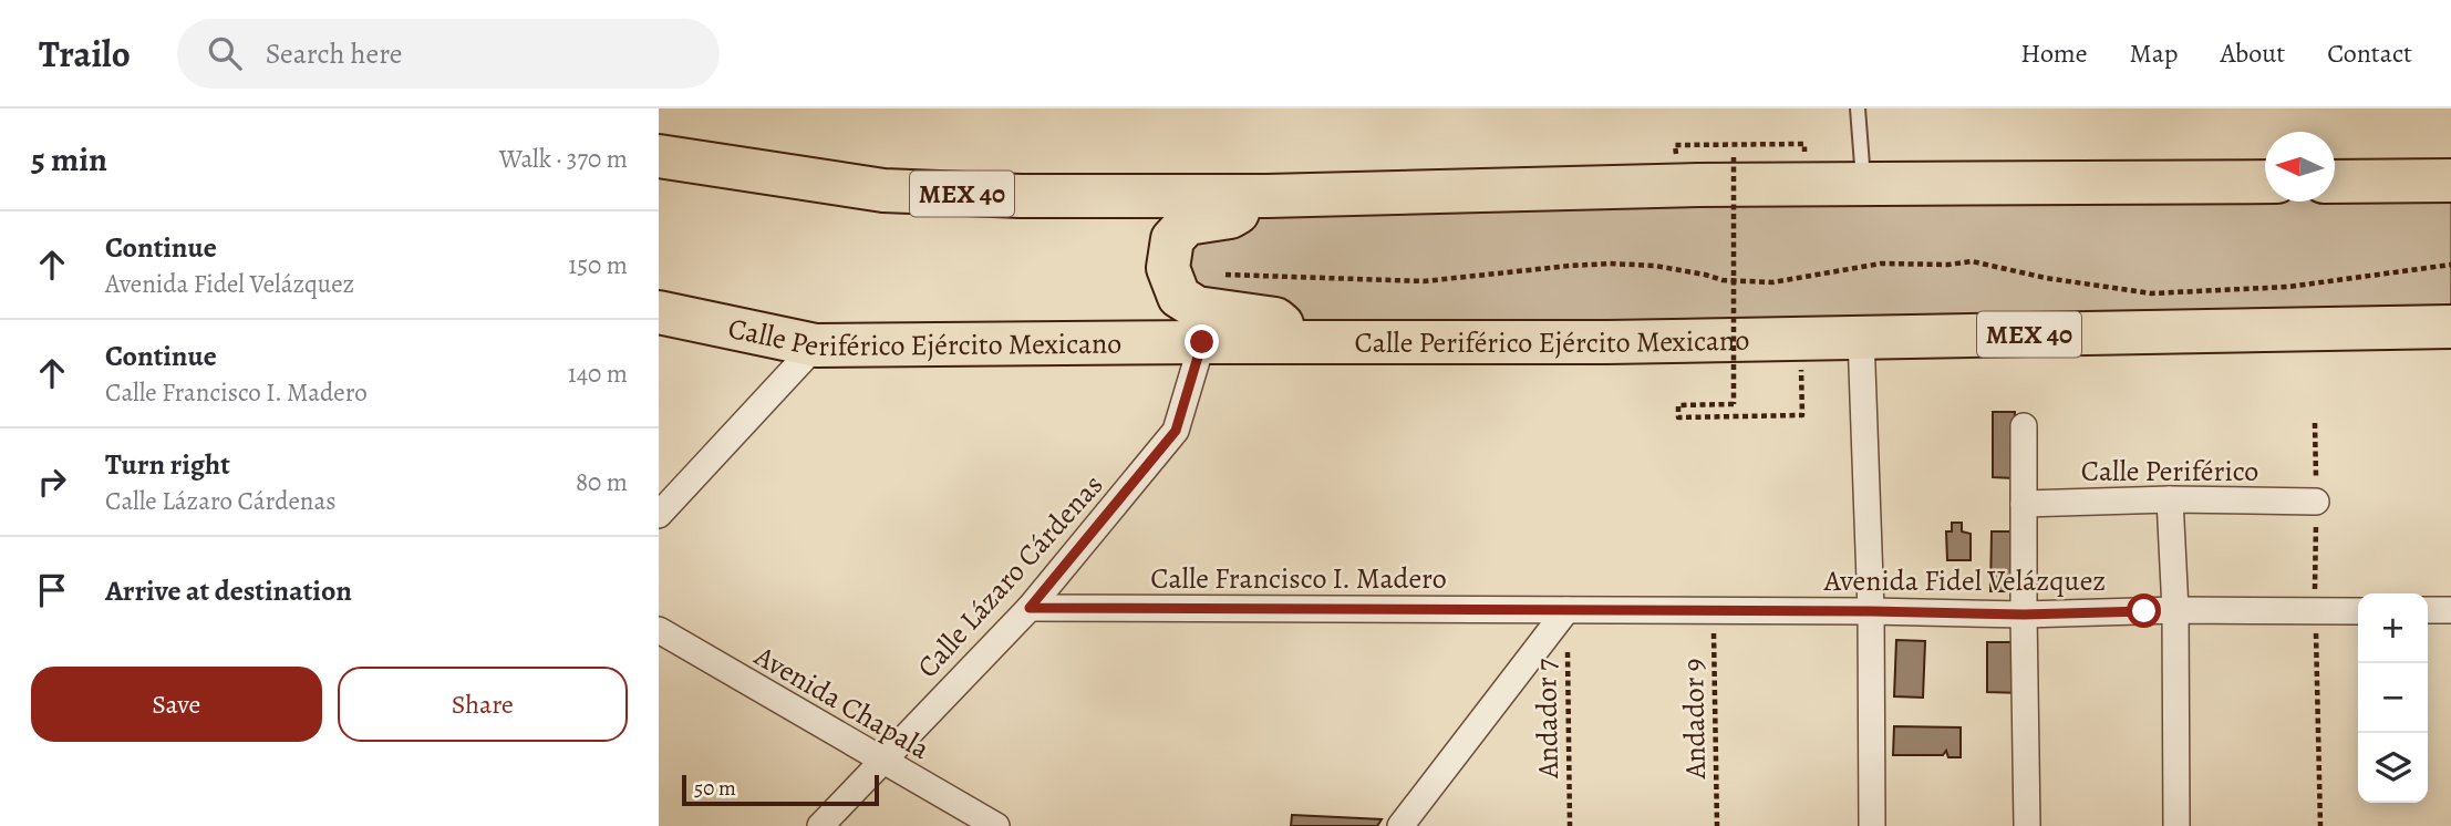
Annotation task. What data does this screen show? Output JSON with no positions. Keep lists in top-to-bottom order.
{
  "streets": {
    "highway": ["MEX 40", "Calle Periférico Ejército Mexicano"],
    "street": [
      "Calle Periférico",
      "Calle Lázaro Cárdenas",
      "Calle Francisco I. Madero",
      "Avenida Fidel Velázquez",
      "Avenida Chapala"
    ],
    "path": ["Andador 7", "Andador 9"]
  },
  "crossings": [
    ["Calle Periférico Ejército Mexicano", "Calle Lázaro Cárdenas"],
    ["Calle Lázaro Cárdenas", "Calle Francisco I. Madero"],
    ["Calle Lázaro Cárdenas", "Avenida Chapala"],
    ["Calle Francisco I. Madero", "Avenida Fidel Velázquez"],
    ["Calle Francisco I. Madero", "Andador 7"],
    ["Avenida Fidel Velázquez", "Andador 7"],
    ["Avenida Fidel Velázquez", "Andador 9"]
  ],
  "scale_bar": "50 m",
  "north": "left",
  "page": {
    "header": "Trailo",
    "search": "Search here",
    "nav": [
      "Home",
      "Map",
      "About",
      "Contact"
    ],
    "heading": ["5 min", "Walk · 370 m"],
    "list": [
      ["Continue", "Avenida Fidel Velázquez", "150 m"],
      ["Continue", "Calle Francisco I. Madero", "140 m"],
      ["Turn right", "Calle Lázaro Cárdenas", "80 m"],
      "Arrive at destination"
    ],
    "map_buttons": ["+", "−"],
    "buttons": ["Save", "Share"],
    "scale": "50 m"
  }
}
